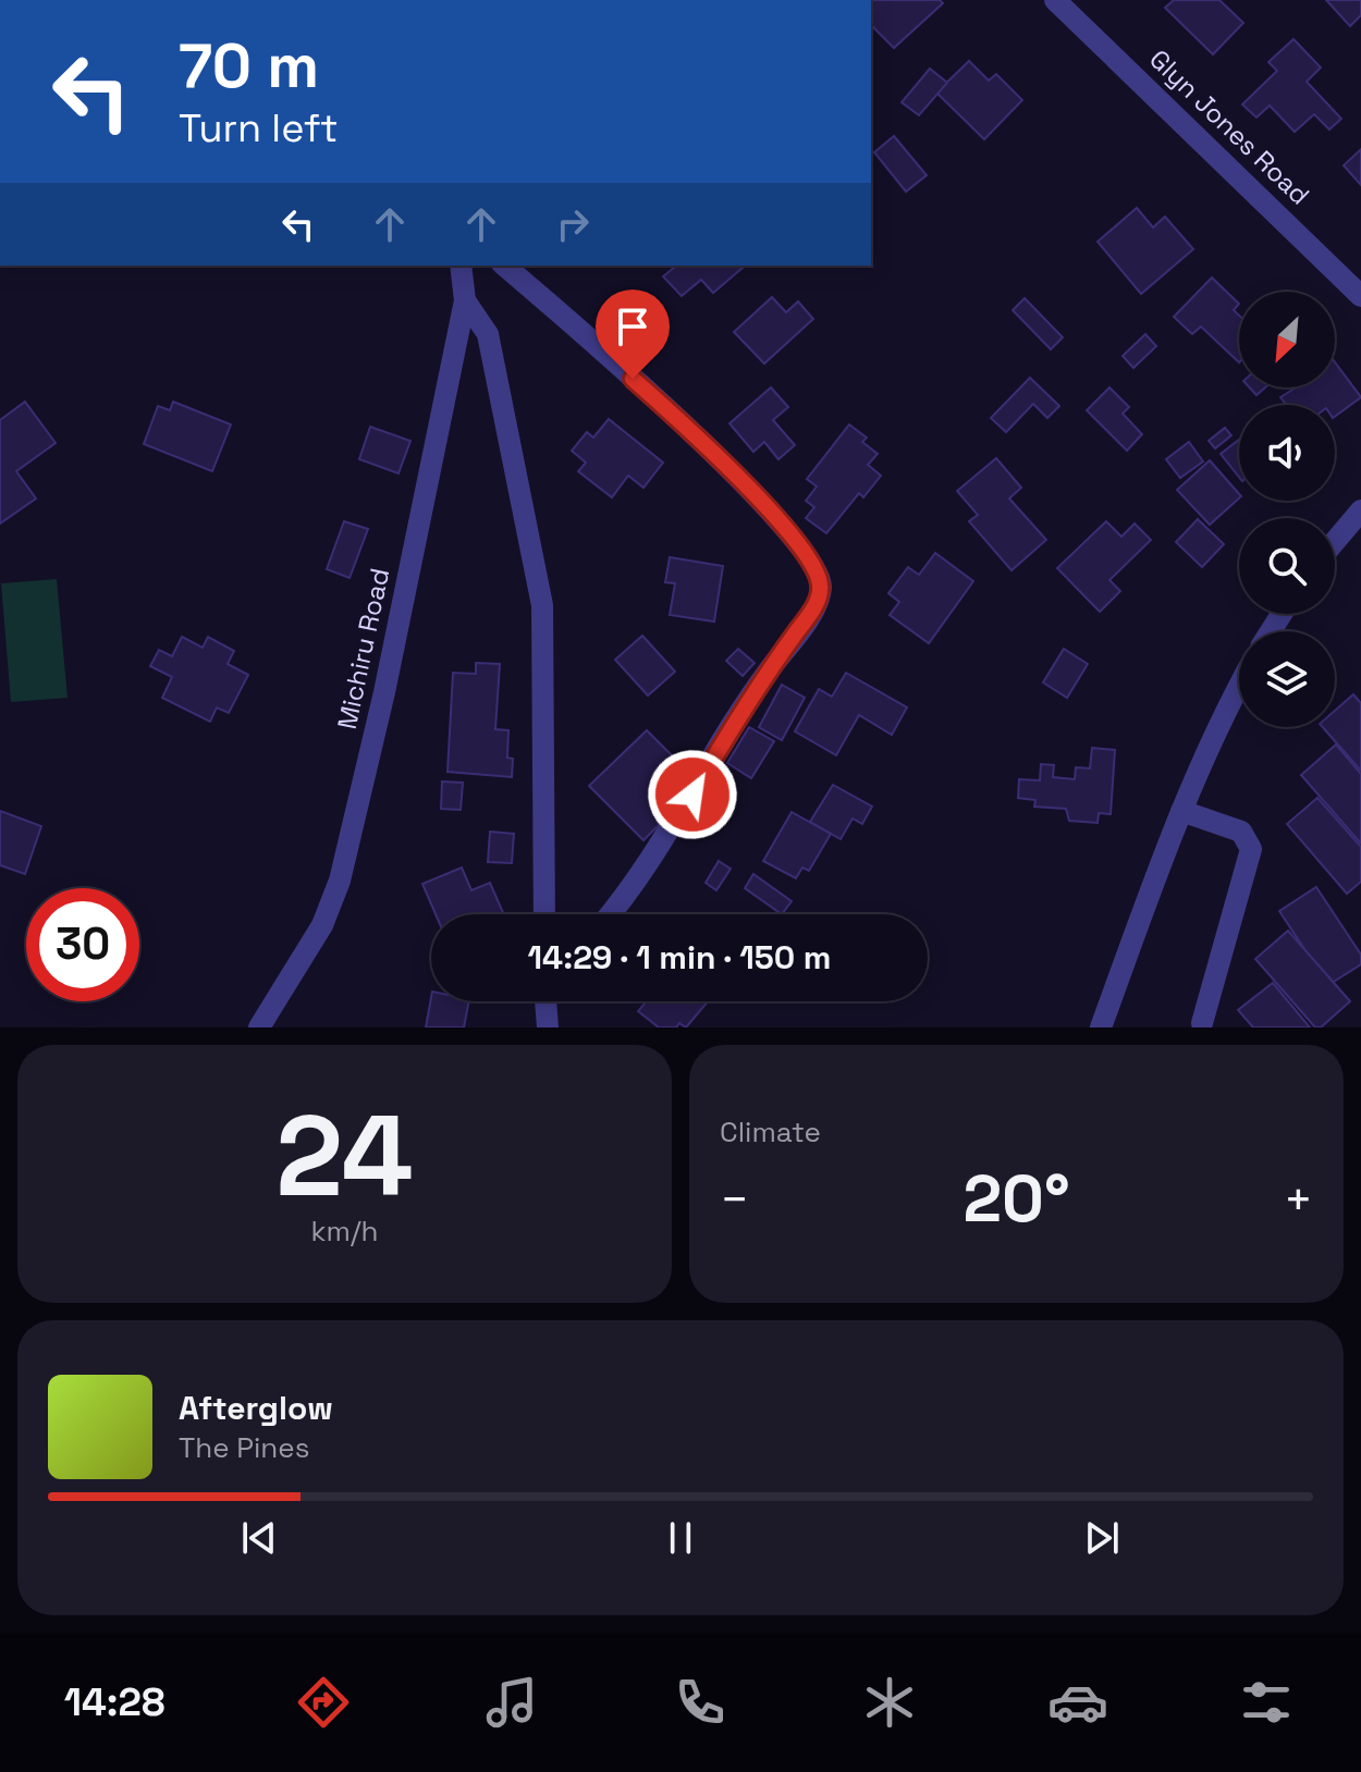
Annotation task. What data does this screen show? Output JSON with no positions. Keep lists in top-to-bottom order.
{
  "streets": {
    "street": ["Glyn Jones Road", "Michiru Road"]
  },
  "north": "bottom left",
  "page": {
    "turn": ["70 m", "Turn left"],
    "limit": "30",
    "trip": "14:29 · 1 min · 150 m",
    "tile": [
      ["24", "km/h"],
      "Climate"
    ],
    "heat": ["−", "20°", "+"],
    "song": ["Afterglow", "The Pines"],
    "tabs": "14:28"
  }
}
